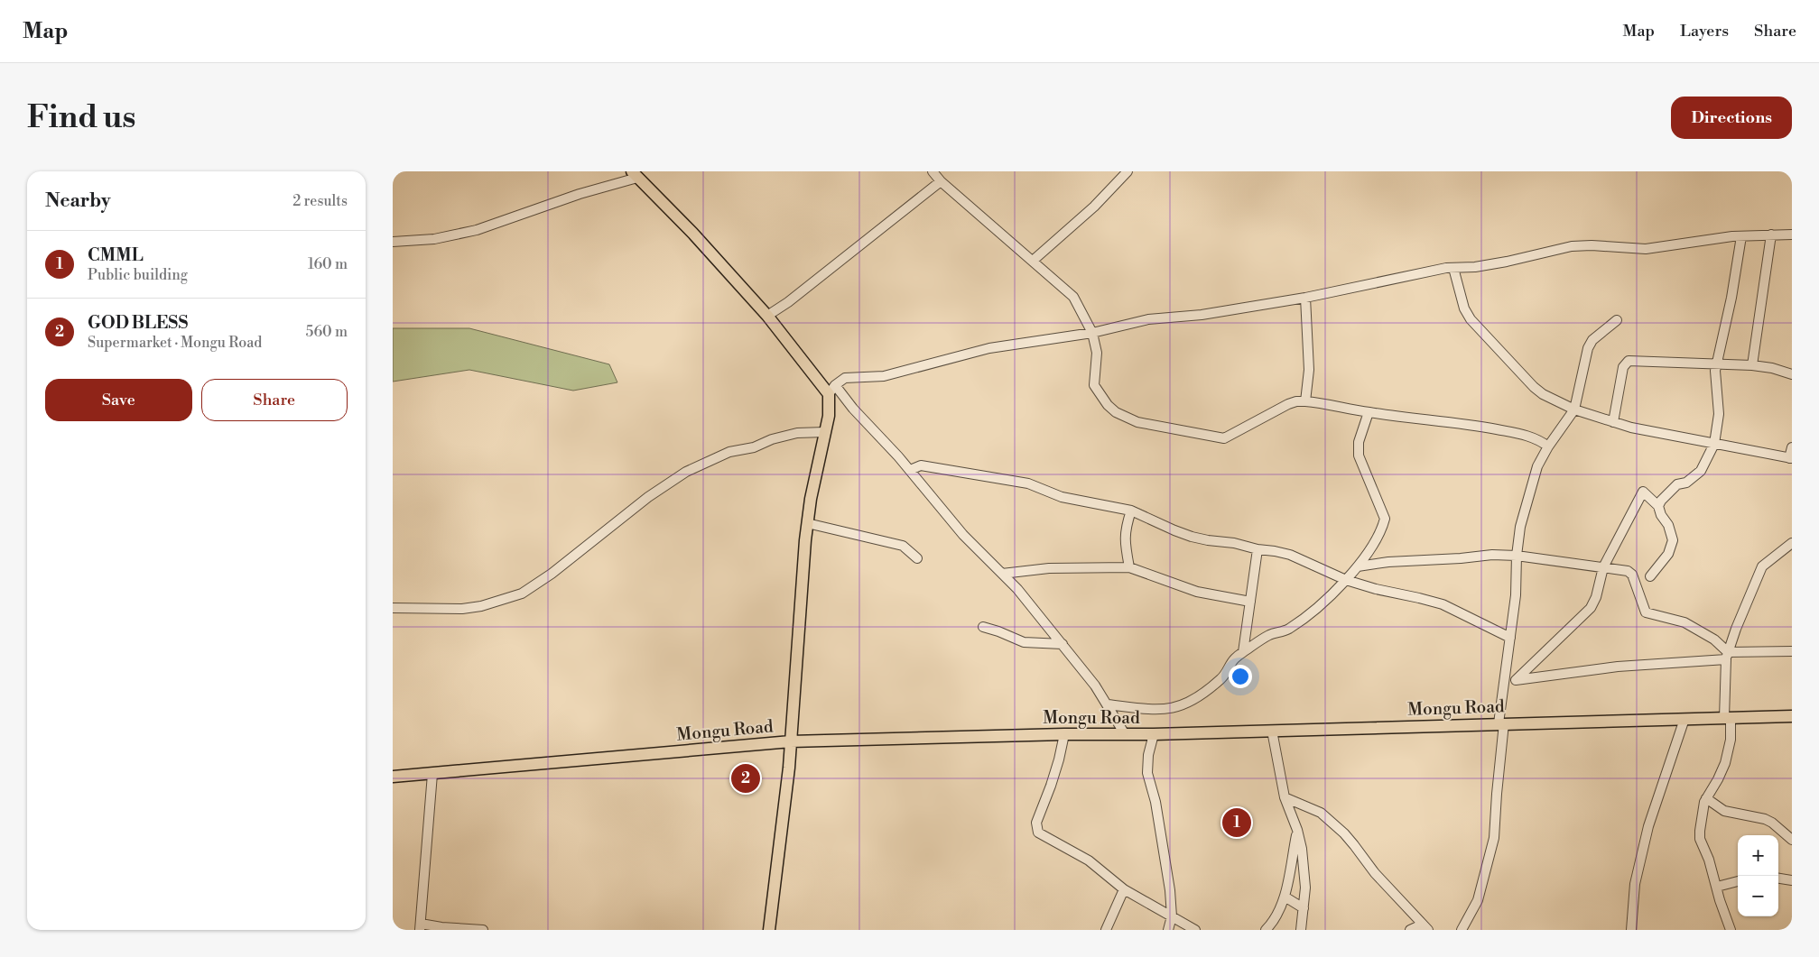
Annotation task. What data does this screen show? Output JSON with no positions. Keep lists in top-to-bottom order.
{
  "streets": {
    "main road": ["Mongu Road"]
  },
  "page": {
    "header": "Map",
    "nav": ["Map", "Layers", "Share"],
    "buttons": [
      "Directions",
      ["Save", "Share"]
    ],
    "title": "Find us",
    "heading": ["Nearby", "2 results"],
    "list": [
      {
        "mark": "1",
        "name": "CMML",
        "note": "Public building",
        "value": "160 m"
      },
      {
        "mark": "2",
        "name": "GOD BLESS",
        "note": "Supermarket · Mongu Road",
        "value": "560 m"
      }
    ],
    "pins": ["2", "1"],
    "map_buttons": ["+", "−"]
  }
}
